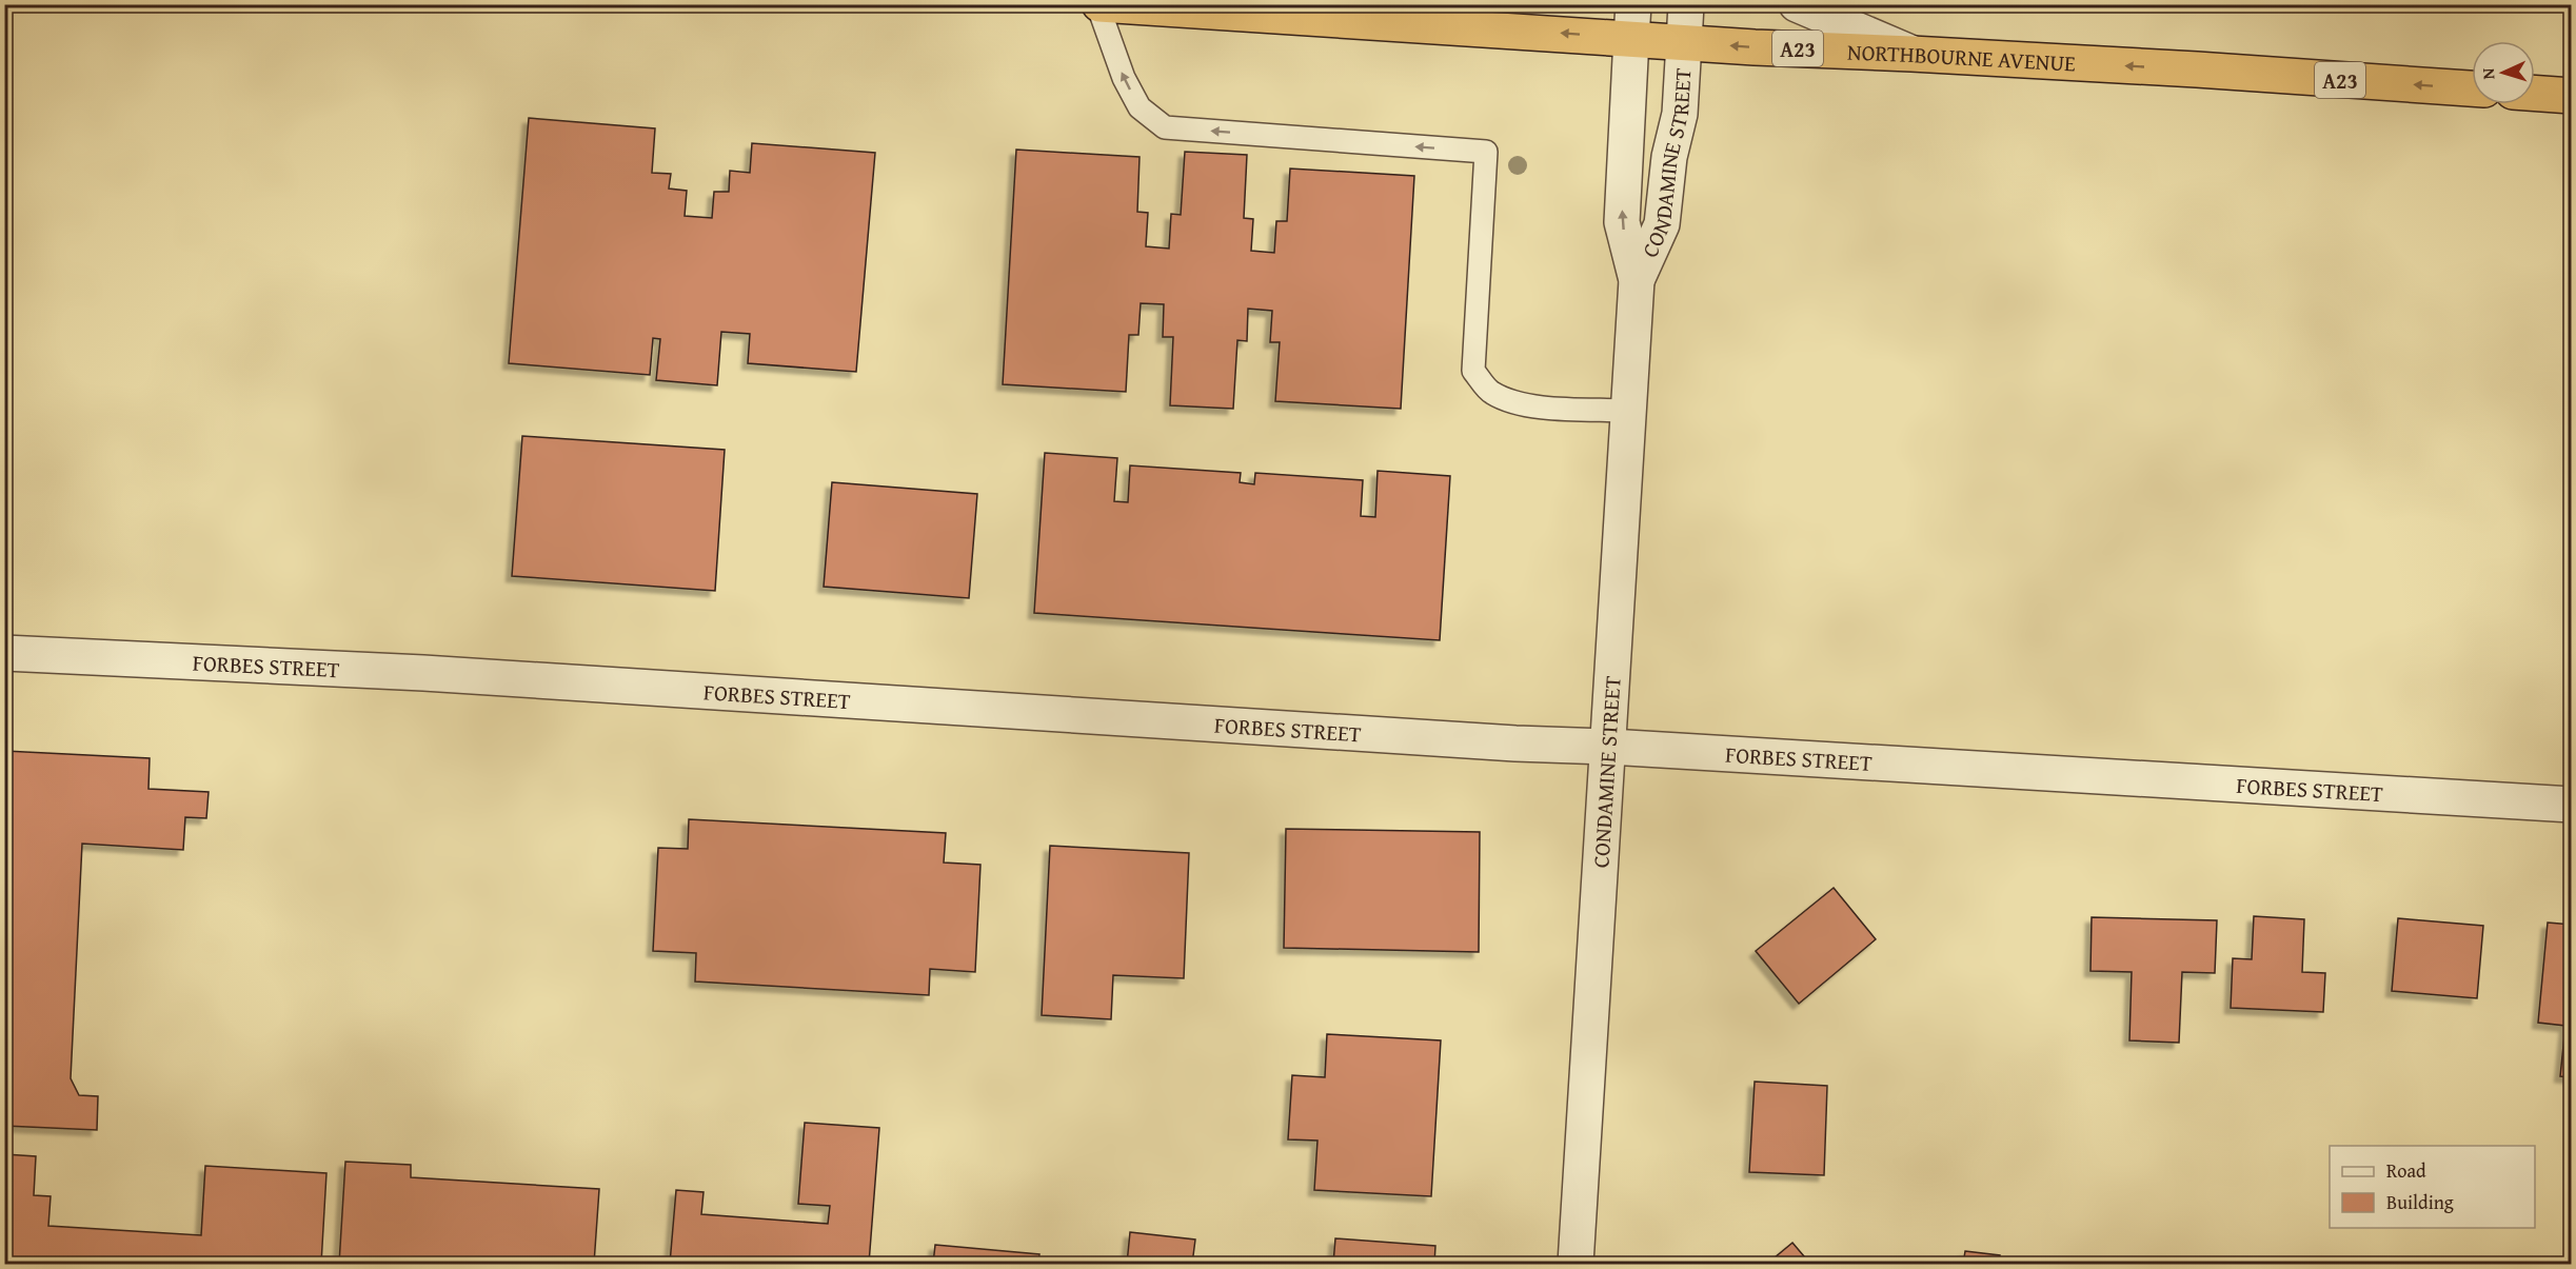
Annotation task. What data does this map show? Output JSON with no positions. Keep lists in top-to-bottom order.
{
  "streets": {
    "highway": ["A23", "NORTHBOURNE AVENUE"],
    "street": ["CONDAMINE STREET", "FORBES STREET"]
  },
  "crossings": [
    ["NORTHBOURNE AVENUE", "CONDAMINE STREET"],
    ["CONDAMINE STREET", "FORBES STREET"]
  ],
  "one_way": ["NORTHBOURNE AVENUE"],
  "legend": ["Road", "Building"],
  "north": "left"
}
